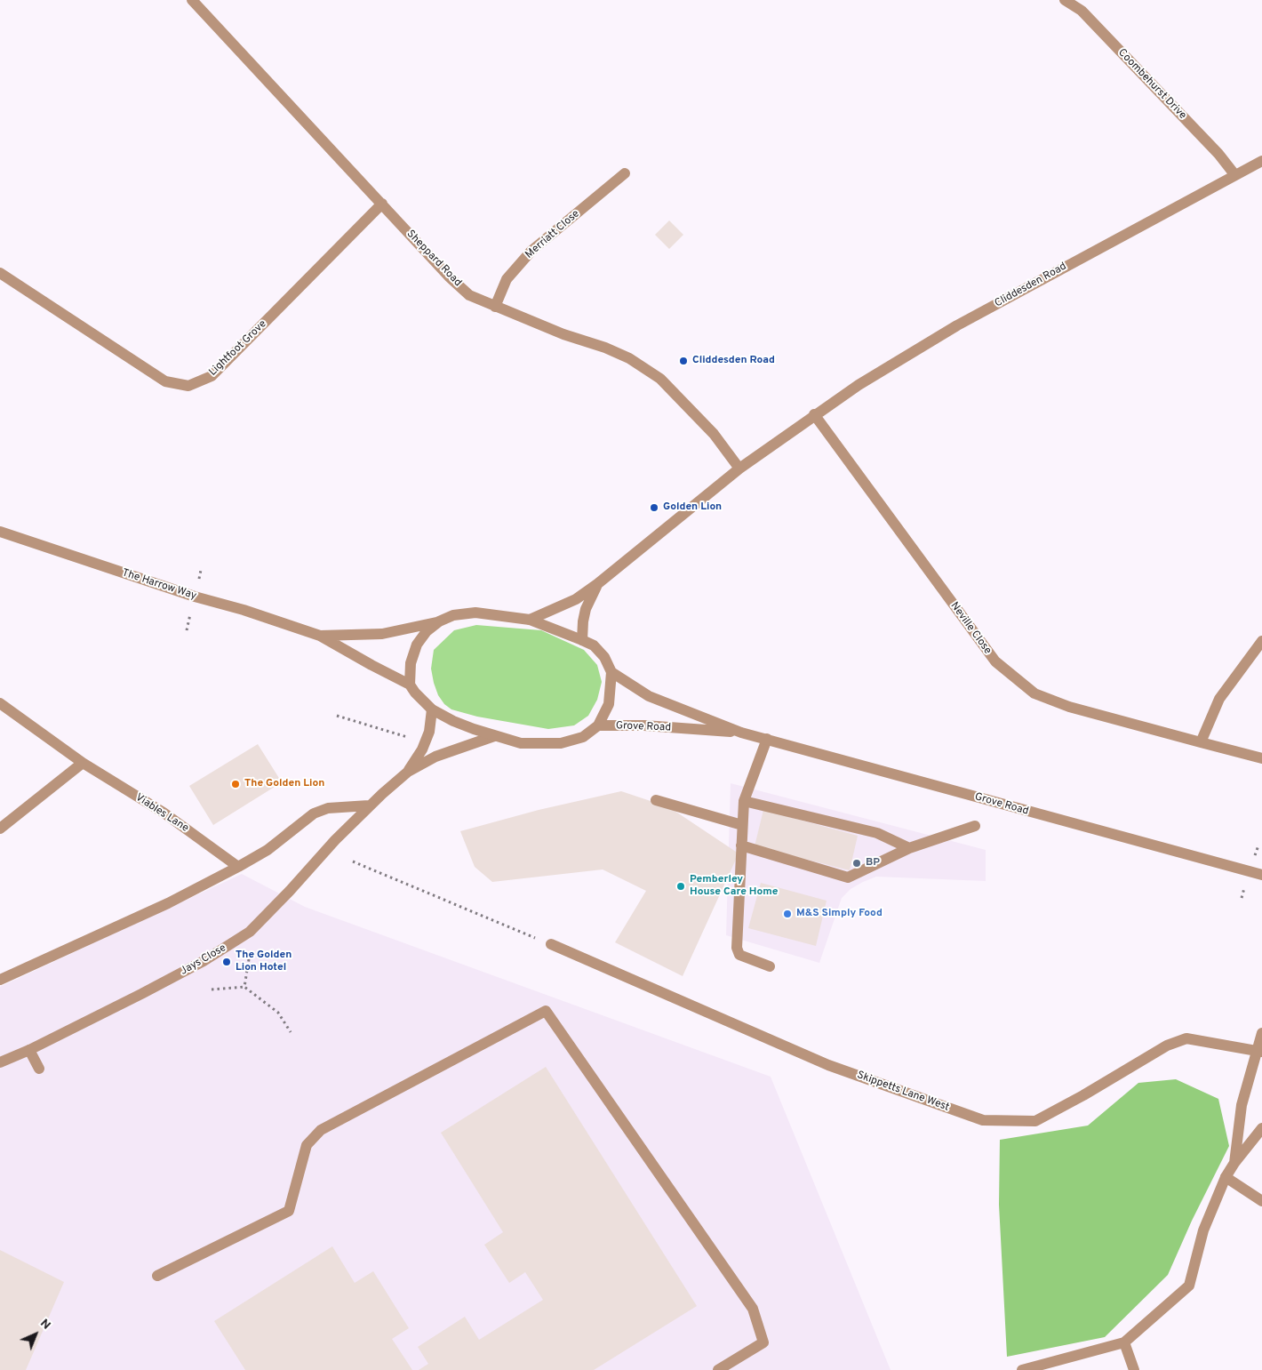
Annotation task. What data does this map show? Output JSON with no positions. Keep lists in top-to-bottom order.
{
  "streets": {
    "street": [
      "Coombehurst Drive",
      "Merriatt Close",
      "Sheppard Road",
      "Cliddesden Road",
      "Lightfoot Grove",
      "The Harrow Way",
      "Neville Close",
      "Grove Road",
      "Viables Lane",
      "Jays Close",
      "Skippetts Lane West"
    ]
  },
  "crossings": [
    ["Coombehurst Drive", "Cliddesden Road"],
    ["Merriatt Close", "Sheppard Road"],
    ["Sheppard Road", "Cliddesden Road"],
    ["Sheppard Road", "Lightfoot Grove"],
    ["Cliddesden Road", "Neville Close"]
  ],
  "places": [
    "Cliddesden Road",
    "Golden Lion",
    "The Golden Lion",
    "BP",
    "Pemberley House Care Home",
    "M&S Simply Food",
    "The Golden Lion Hotel"
  ],
  "north": "top right"
}
